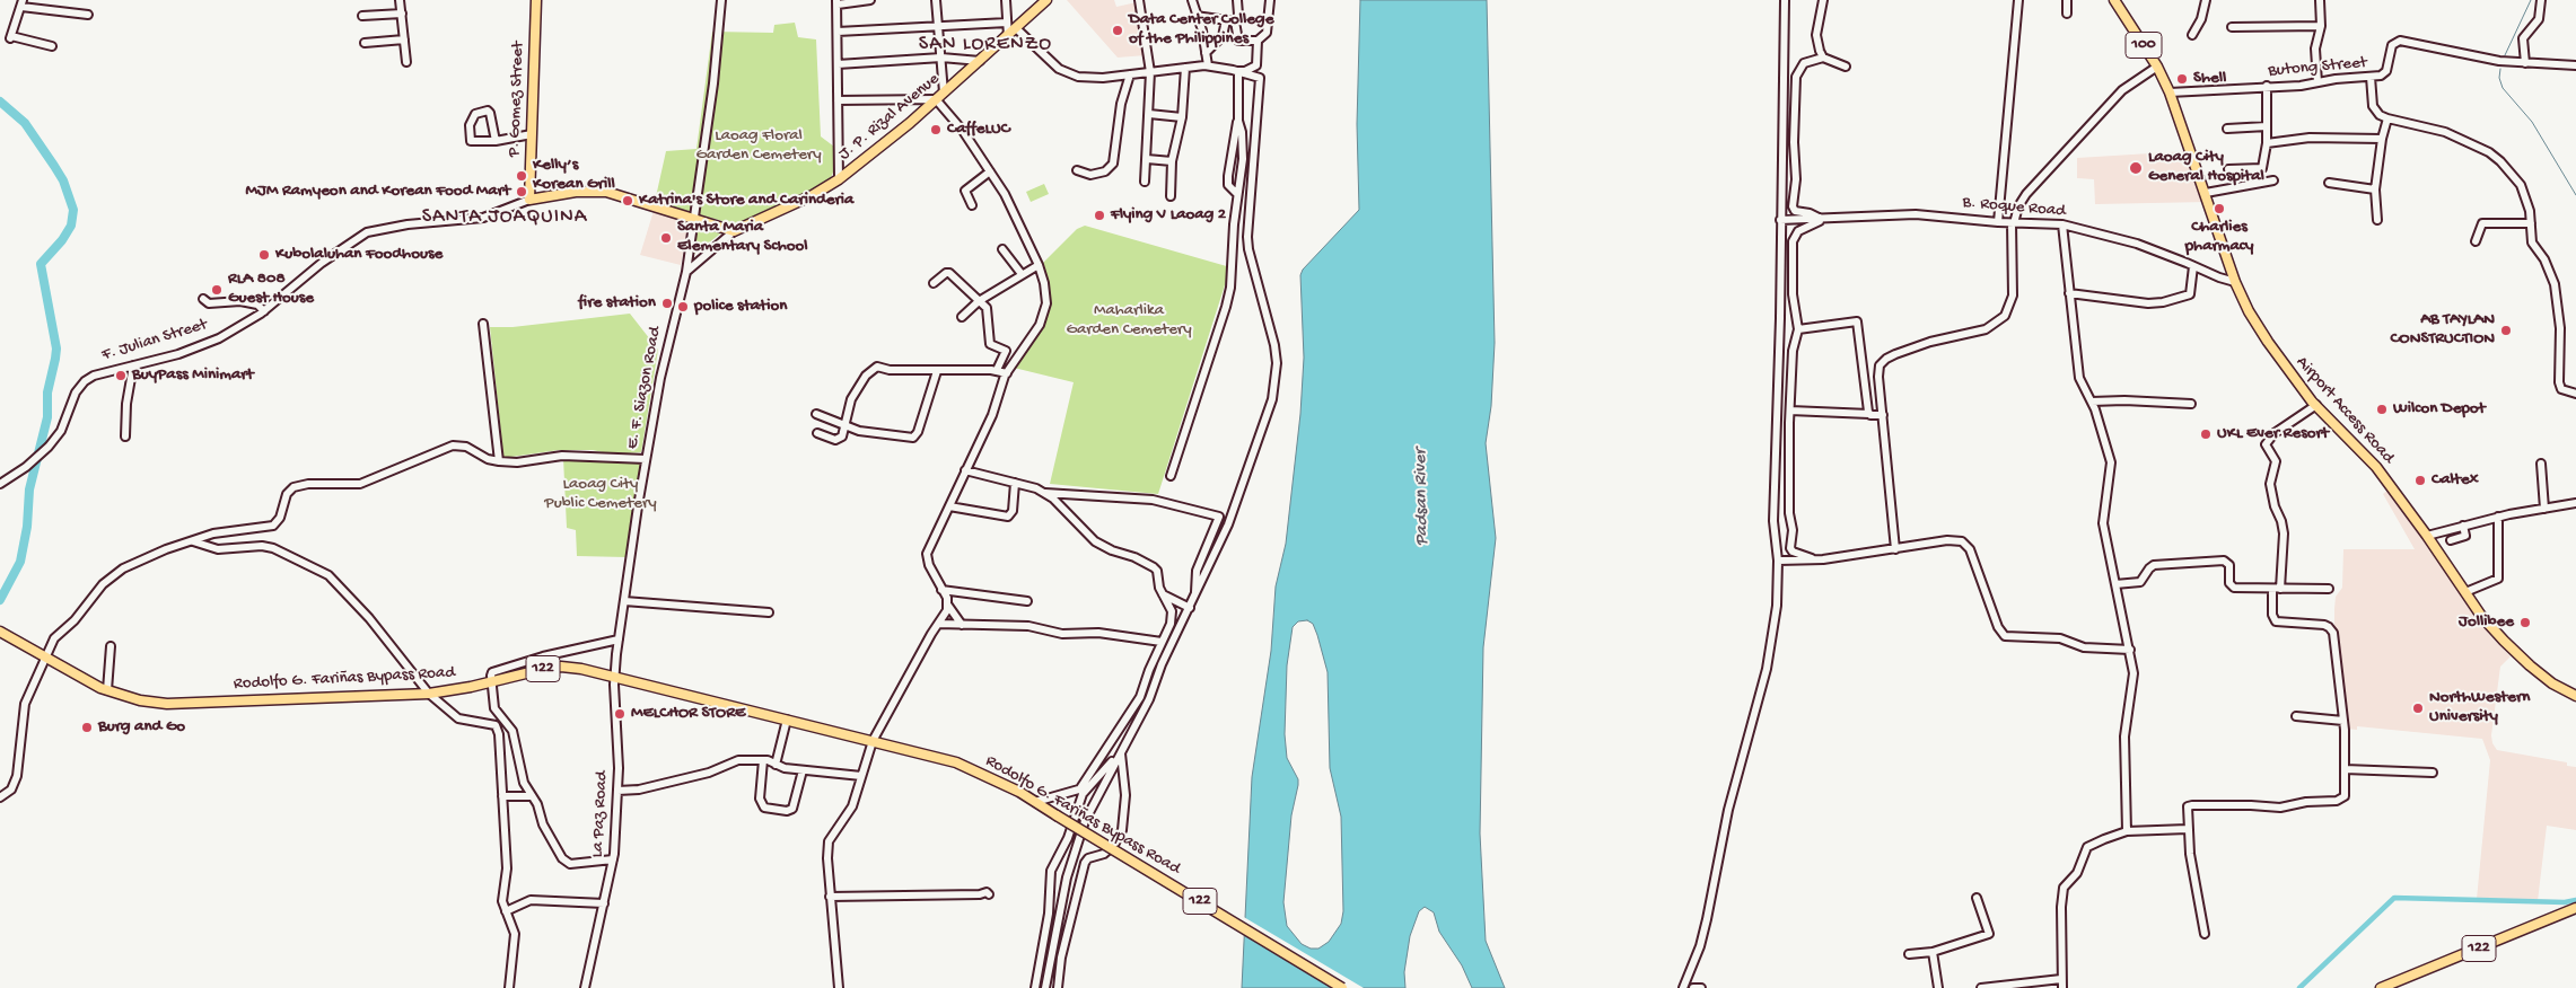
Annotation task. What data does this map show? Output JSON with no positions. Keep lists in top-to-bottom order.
{
  "streets": {
    "main road": [
      "100",
      "P. Gomez Street",
      "J. P. Rizal Avenue",
      "F. Julian Street",
      "Airport Access Road",
      "122",
      "Rodolfo G. Fariñas Bypass Road"
    ],
    "street": [
      "Butong Street",
      "B. Roque Road",
      "E. F. Siazon Road",
      "La Paz Road"
    ]
  },
  "crossings": [
    ["100", "Butong Street"],
    ["100", "Airport Access Road"],
    ["Butong Street", "Airport Access Road"],
    ["P. Gomez Street", "F. Julian Street"],
    ["J. P. Rizal Avenue", "F. Julian Street"],
    ["B. Roque Road", "Airport Access Road"],
    ["F. Julian Street", "E. F. Siazon Road"],
    ["E. F. Siazon Road", "La Paz Road"],
    ["Rodolfo G. Fariñas Bypass Road", "La Paz Road"]
  ],
  "districts": ["SAN LORENZO", "SANTA JOAQUINA"],
  "water": ["Padsan River"],
  "parks": ["Laoag Floral Garden Cemetery", "Maharlika Garden Cemetery", "Laoag City Public Cemetery"],
  "places": [
    "Data Center College of the Philippines",
    "Shell",
    "CaffeLUC",
    "Laoag City General Hospital",
    "Kelly’s Korean Grill",
    "MJM Ramyeon and Korean Food Mart",
    "Katrina's Store and Carinderia",
    "Charlies pharmacy",
    "Flying V Laoag 2",
    "Santa Maria Elementary School",
    "Kubolaluhan Foodhouse",
    "RLA 808 Guest House",
    "fire station",
    "police station",
    "AB TAYLAN CONSTRUCTION",
    "BuyPass Minimart",
    "Wilcon Depot",
    "UKL Ever Resort",
    "Caltex",
    "Jollibee",
    "NorthWestern University",
    "MELCHOR STORE",
    "Burg and Go"
  ]
}
